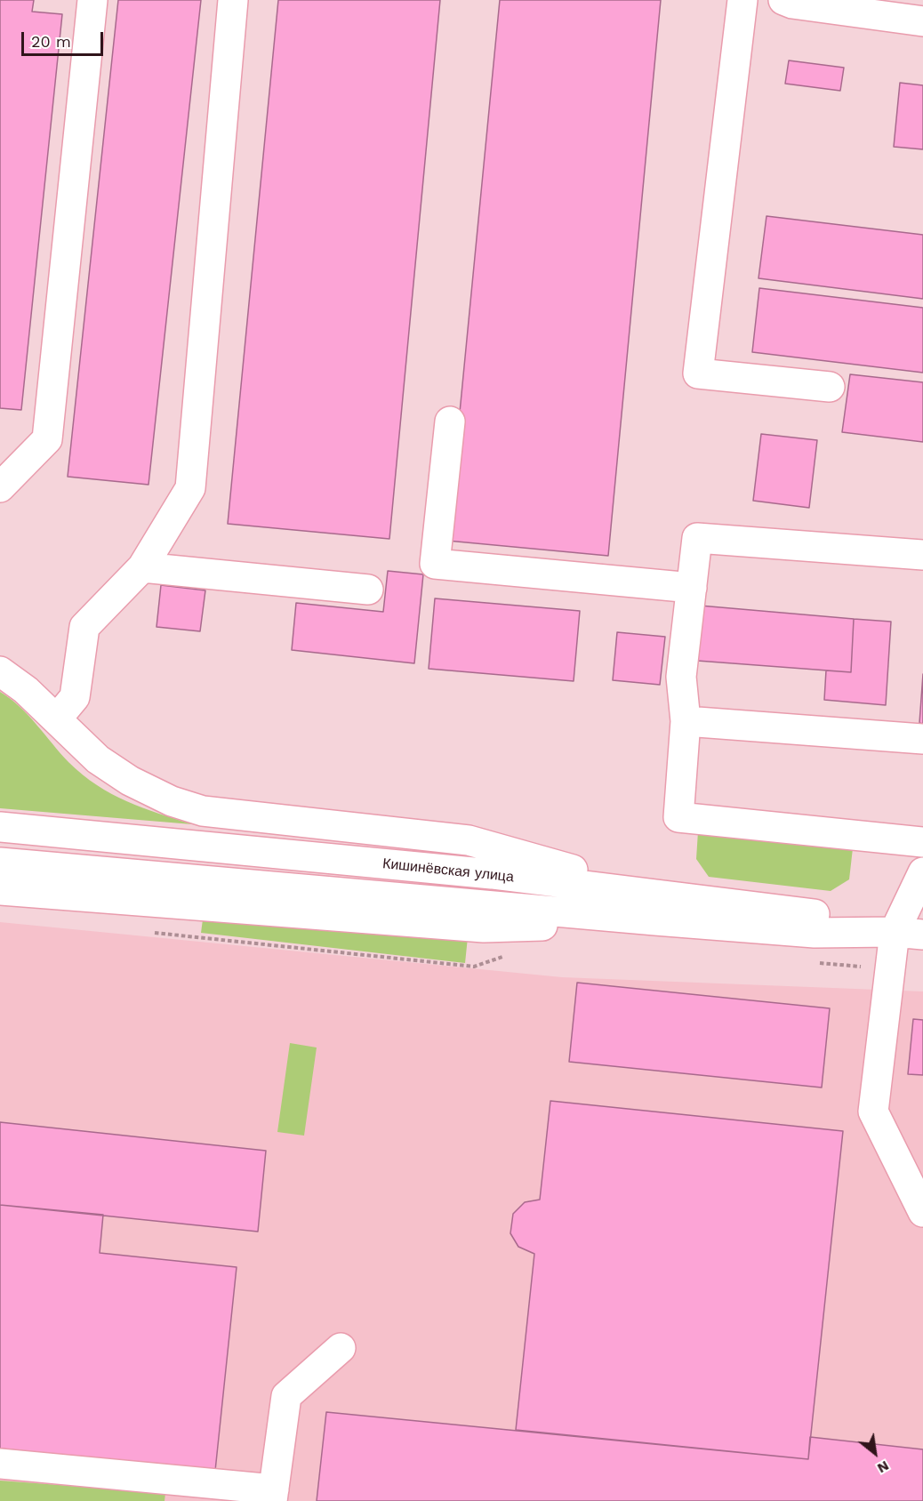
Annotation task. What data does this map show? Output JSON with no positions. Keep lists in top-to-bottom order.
{
  "streets": {
    "street": ["Кишинёвская улица"]
  },
  "scale_bar": "20 m",
  "north": "bottom right"
}
